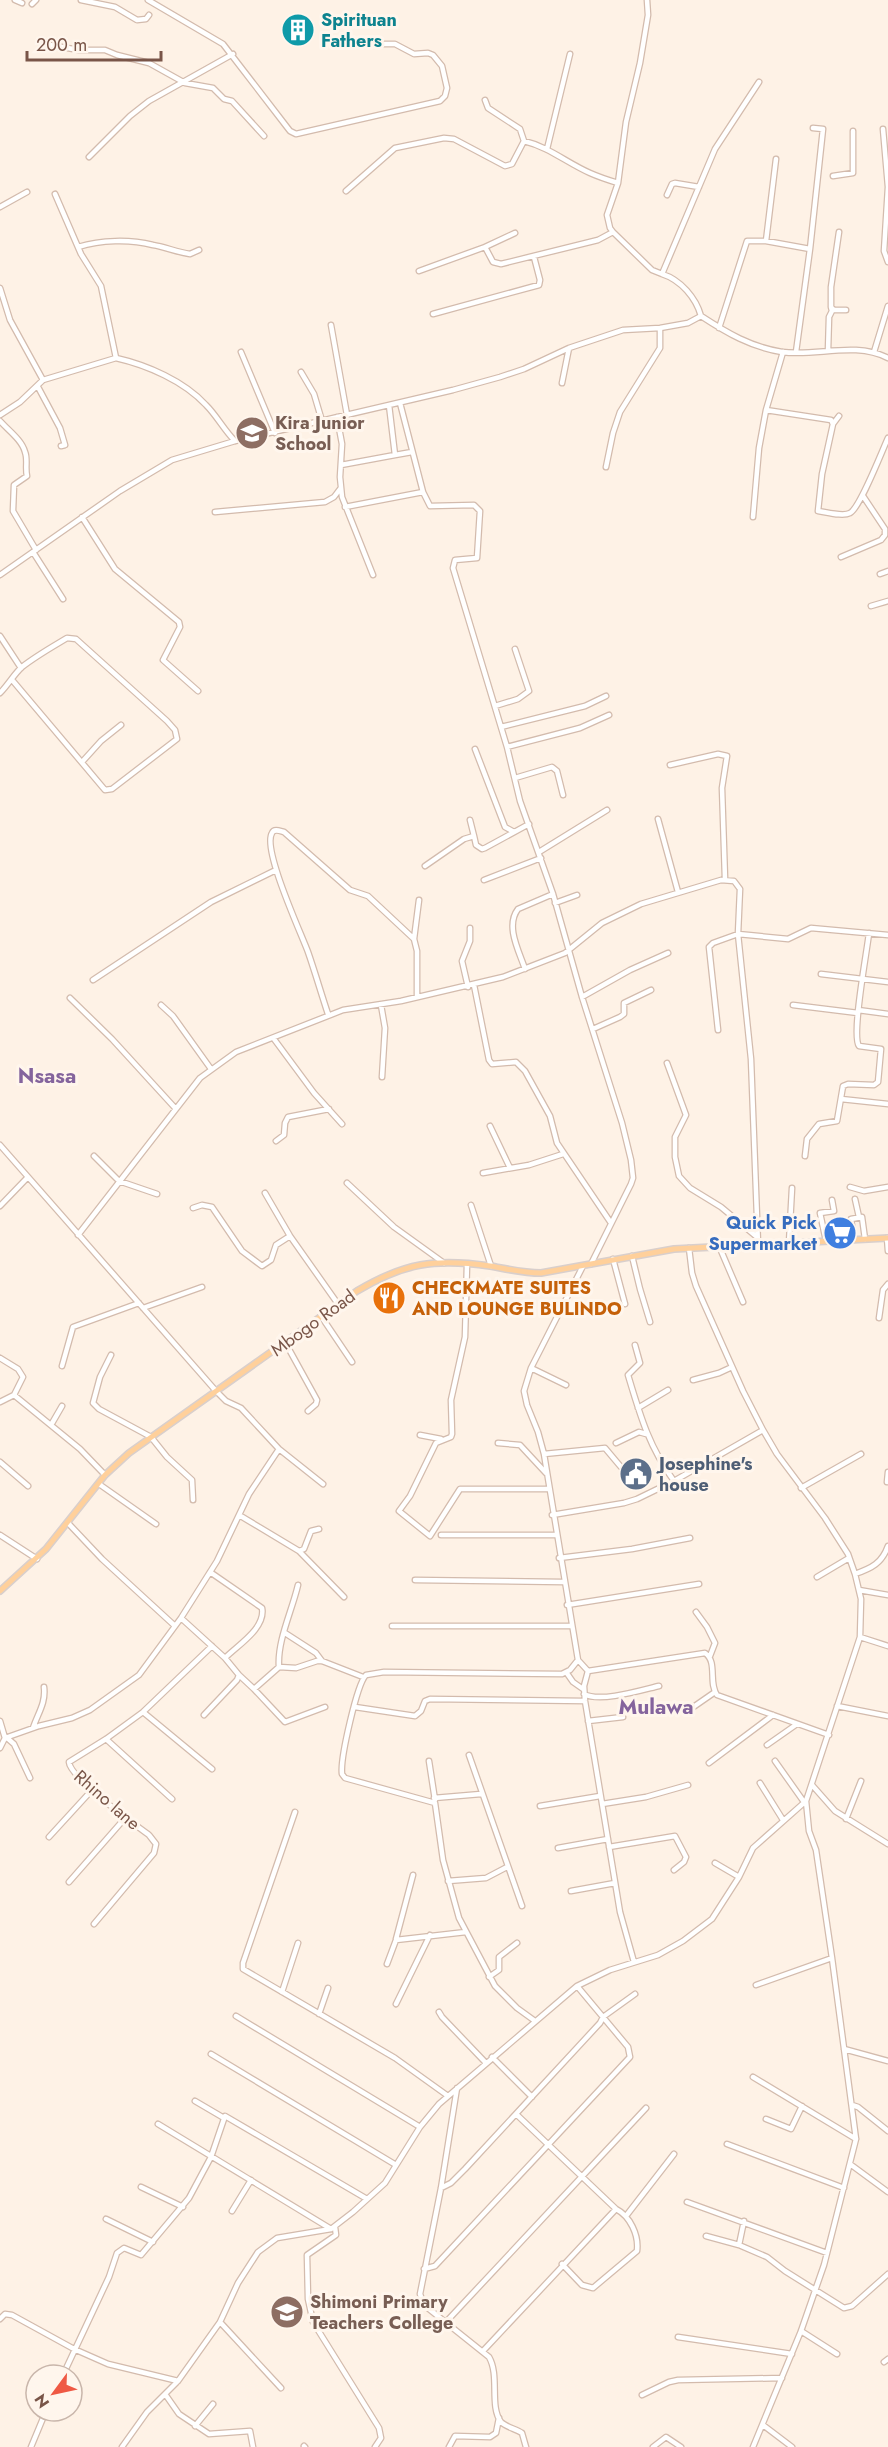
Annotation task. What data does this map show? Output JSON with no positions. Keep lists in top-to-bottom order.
{
  "streets": {
    "main road": ["Mbogo Road"],
    "street": ["Rhino lane"]
  },
  "districts": ["Nsasa", "Mulawa"],
  "places": {
    "building": ["Spirituan Fathers"],
    "school or university": ["Kira Junior School", "Shimoni Primary Teachers College"],
    "supermarket": ["Quick Pick Supermarket"],
    "restaurant": ["CHECKMATE SUITES AND LOUNGE BULINDO"],
    "public building": ["Josephine's house"]
  },
  "scale_bar": "200 m",
  "north": "bottom left"
}
